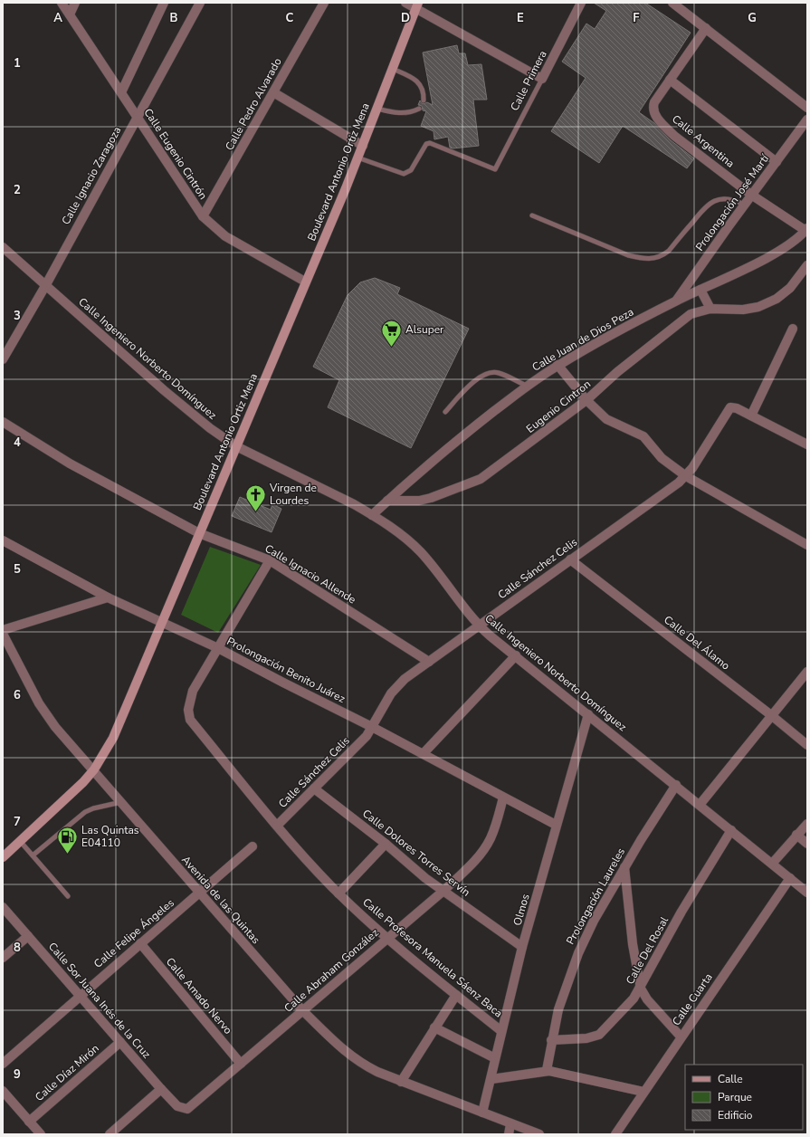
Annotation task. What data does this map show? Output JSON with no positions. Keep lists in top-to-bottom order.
{
  "streets": {
    "main road": ["Boulevard Antonio Ortiz Mena"],
    "street": [
      "Calle Primera",
      "Calle Pedro Alvarado",
      "Calle Argentina",
      "Calle Eugenio Cintrón",
      "Calle Ignacio Zaragoza",
      "Prolongación José Martí",
      "Calle Juan de Dios Peza",
      "Calle Ingeniero Norberto Domínguez",
      "Eugenio Cintron",
      "Calle Sánchez Celis",
      "Calle Ignacio Allende",
      "Calle Del Álamo",
      "Prolongación Benito Juárez",
      "Calle Dolores Torres Servín",
      "Prolongación Laureles",
      "Avenida de las Quintas",
      "Olmos",
      "Calle Felipe Ángeles",
      "Calle Del Rosal",
      "Calle Profesora Manuela Sáenz Baca",
      "Calle Abraham González",
      "Calle Amado Nervo",
      "Calle Cuarta",
      "Calle Sor Juana Inés de la Cruz",
      "Calle Díaz Mirón"
    ]
  },
  "crossings": [
    ["Calle Primera", "Boulevard Antonio Ortiz Mena"],
    ["Calle Pedro Alvarado", "Calle Eugenio Cintrón"],
    ["Calle Argentina", "Prolongación José Martí"],
    ["Calle Argentina", "Calle Juan de Dios Peza"],
    ["Calle Eugenio Cintrón", "Boulevard Antonio Ortiz Mena"],
    ["Calle Eugenio Cintrón", "Calle Ignacio Zaragoza"],
    ["Boulevard Antonio Ortiz Mena", "Calle Ingeniero Norberto Domínguez"],
    ["Boulevard Antonio Ortiz Mena", "Calle Ignacio Allende"],
    ["Boulevard Antonio Ortiz Mena", "Prolongación Benito Juárez"],
    ["Boulevard Antonio Ortiz Mena", "Avenida de las Quintas"],
    ["Calle Ignacio Zaragoza", "Calle Ingeniero Norberto Domínguez"],
    ["Prolongación José Martí", "Calle Juan de Dios Peza"],
    ["Calle Juan de Dios Peza", "Calle Ingeniero Norberto Domínguez"],
    ["Calle Juan de Dios Peza", "Eugenio Cintron"],
    ["Calle Ingeniero Norberto Domínguez", "Calle Sánchez Celis"],
    ["Calle Ingeniero Norberto Domínguez", "Prolongación Laureles"],
    ["Calle Ingeniero Norberto Domínguez", "Olmos"],
    ["Calle Ingeniero Norberto Domínguez", "Calle Del Rosal"],
    ["Calle Ingeniero Norberto Domínguez", "Calle Cuarta"],
    ["Calle Sánchez Celis", "Calle Ignacio Allende"],
    ["Calle Sánchez Celis", "Calle Del Álamo"],
    ["Calle Sánchez Celis", "Prolongación Benito Juárez"],
    ["Calle Sánchez Celis", "Calle Dolores Torres Servín"],
    ["Calle Sánchez Celis", "Calle Profesora Manuela Sáenz Baca"],
    ["Prolongación Benito Juárez", "Olmos"],
    ["Prolongación Benito Juárez", "Calle Profesora Manuela Sáenz Baca"],
    ["Prolongación Benito Juárez", "Calle Abraham González"],
    ["Calle Dolores Torres Servín", "Olmos"],
    ["Calle Dolores Torres Servín", "Calle Abraham González"],
    ["Prolongación Laureles", "Calle Del Rosal"],
    ["Avenida de las Quintas", "Olmos"],
    ["Avenida de las Quintas", "Calle Felipe Ángeles"],
    ["Avenida de las Quintas", "Calle Abraham González"],
    ["Olmos", "Calle Profesora Manuela Sáenz Baca"],
    ["Calle Felipe Ángeles", "Calle Amado Nervo"],
    ["Calle Felipe Ángeles", "Calle Sor Juana Inés de la Cruz"],
    ["Calle Profesora Manuela Sáenz Baca", "Calle Abraham González"],
    ["Calle Abraham González", "Calle Amado Nervo"],
    ["Calle Abraham González", "Calle Sor Juana Inés de la Cruz"],
    ["Calle Sor Juana Inés de la Cruz", "Calle Díaz Mirón"]
  ],
  "places": {
    "supermarket": ["Alsuper"],
    "church": ["Virgen de Lourdes"],
    "fuel station": ["Las Quintas E04110"]
  },
  "legend": ["Calle", "Parque", "Edificio"],
  "grid": {
    "columns": [
      "A",
      "B",
      "C",
      "D",
      "E",
      "F",
      "G"
    ],
    "rows": [
      "1",
      "2",
      "3",
      "4",
      "5",
      "6",
      "7",
      "8",
      "9"
    ]
  }
}
